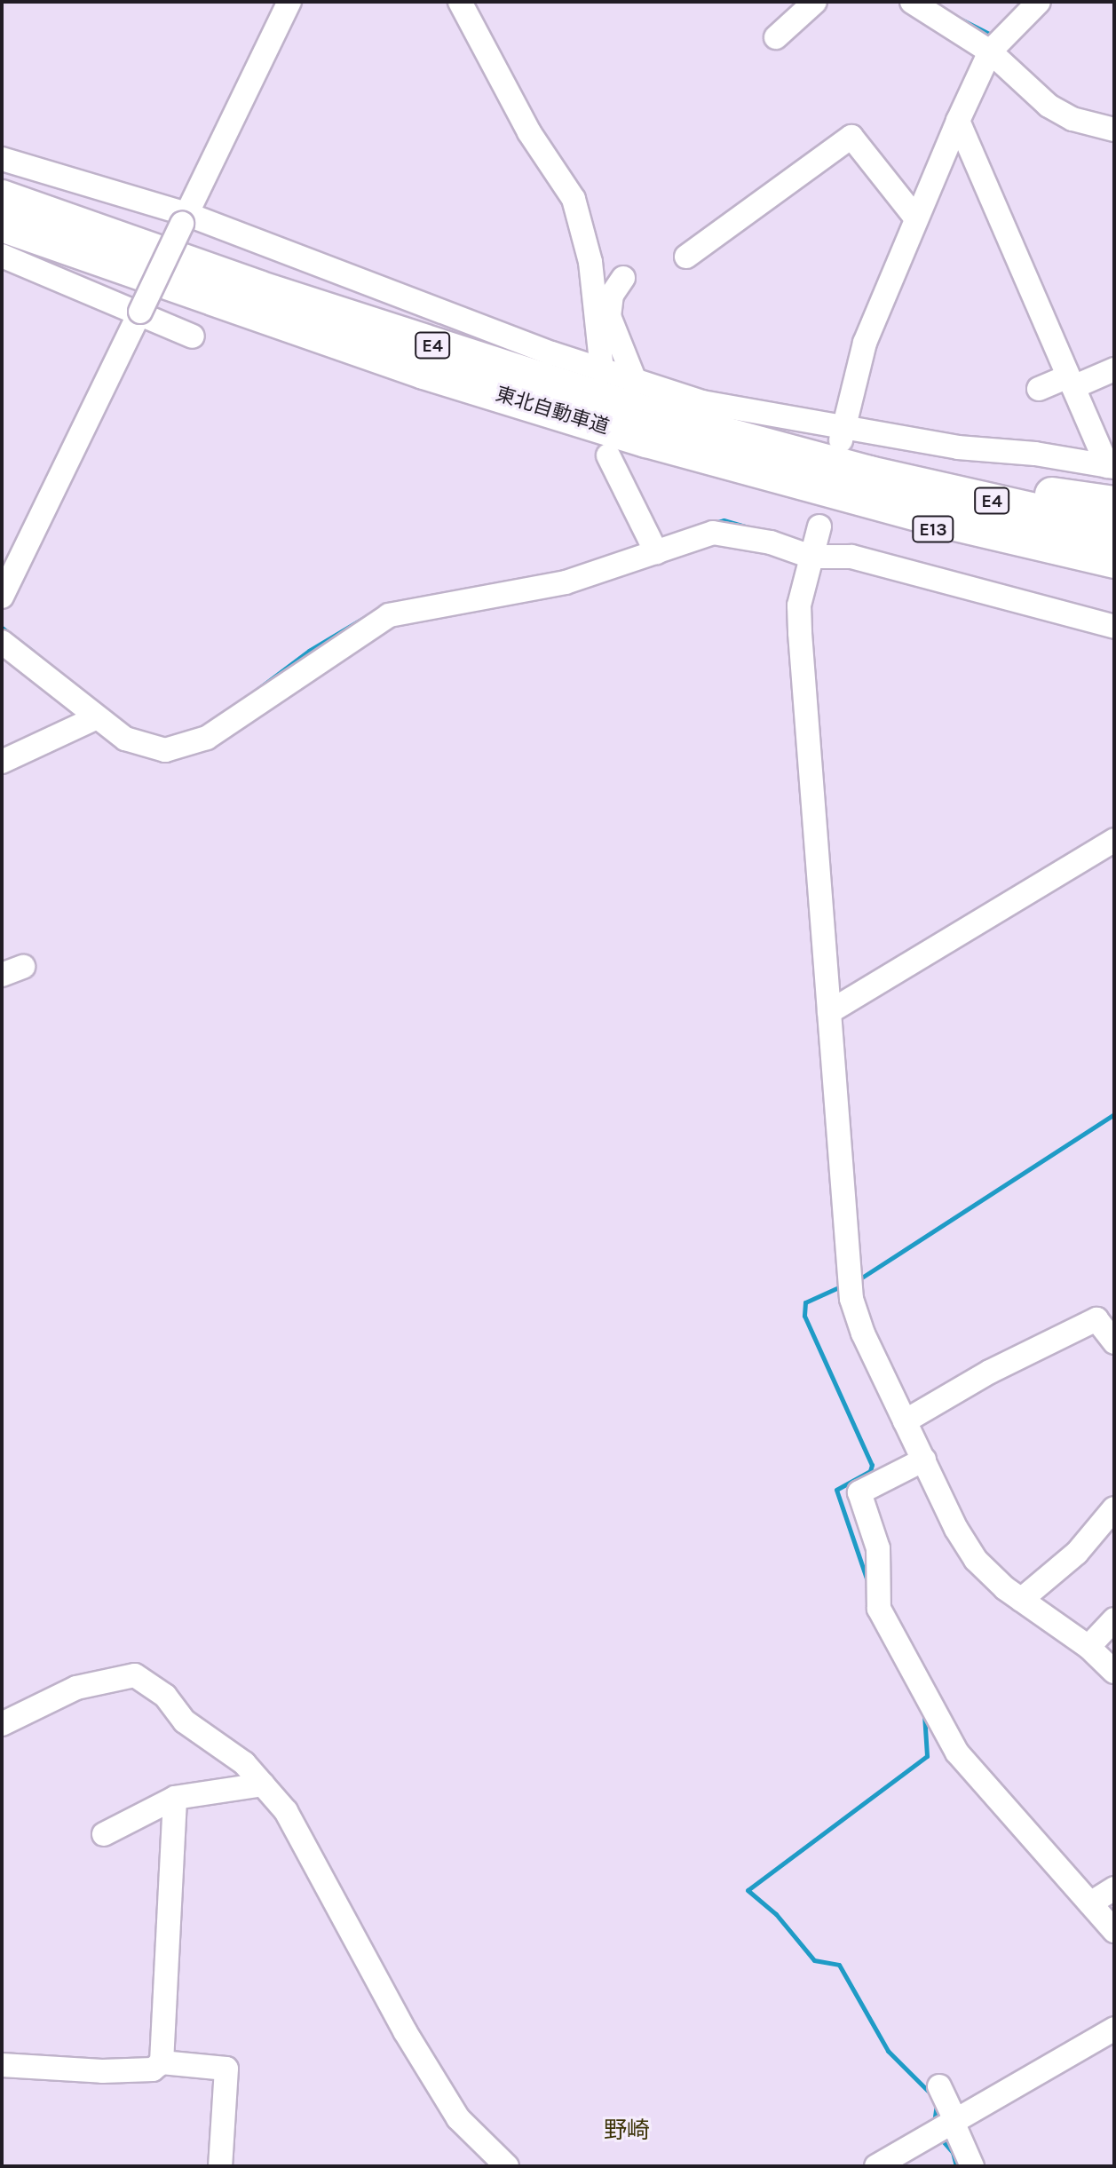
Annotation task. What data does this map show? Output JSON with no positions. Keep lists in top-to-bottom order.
{
  "streets": {
    "highway": ["E4", "東北自動車道", "E13"]
  },
  "crossings": [
    ["東北自動車道", "E13"]
  ],
  "districts": ["野崎"]
}
